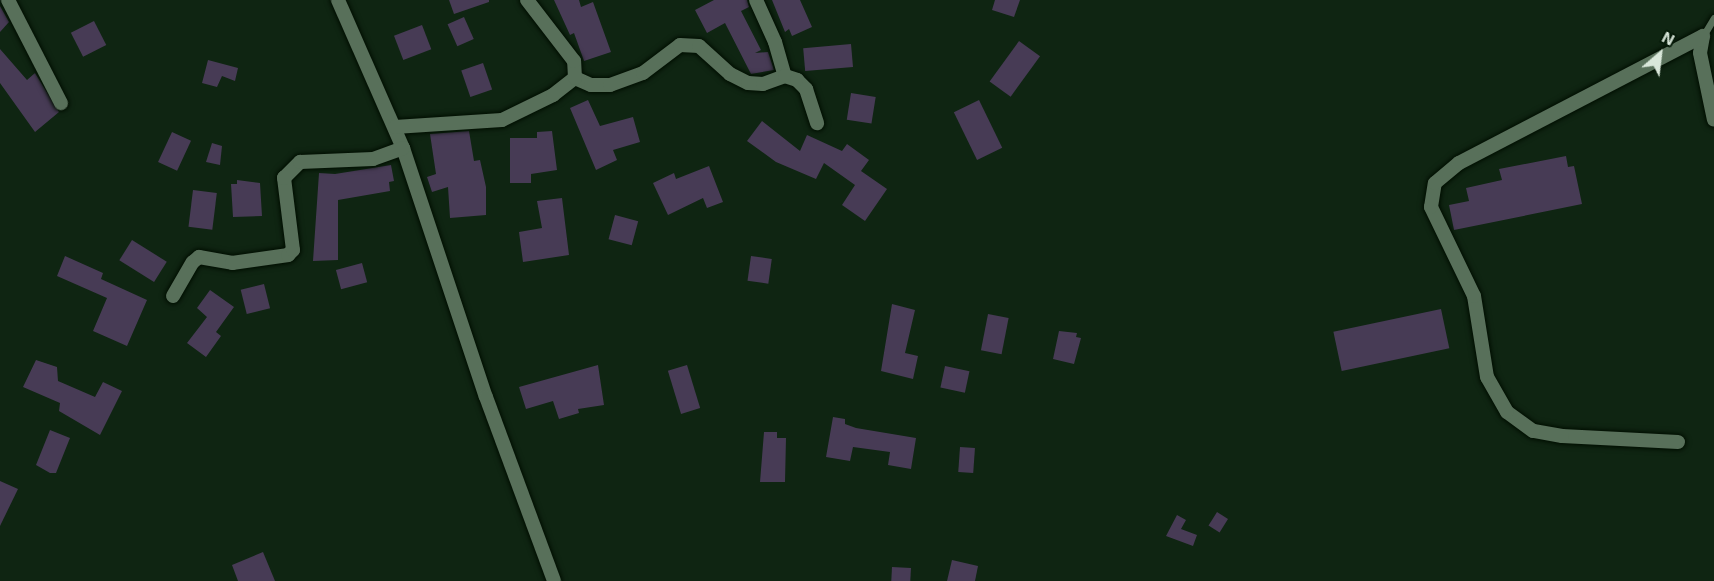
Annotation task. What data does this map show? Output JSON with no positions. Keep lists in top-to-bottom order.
{
  "north": "top right"
}
